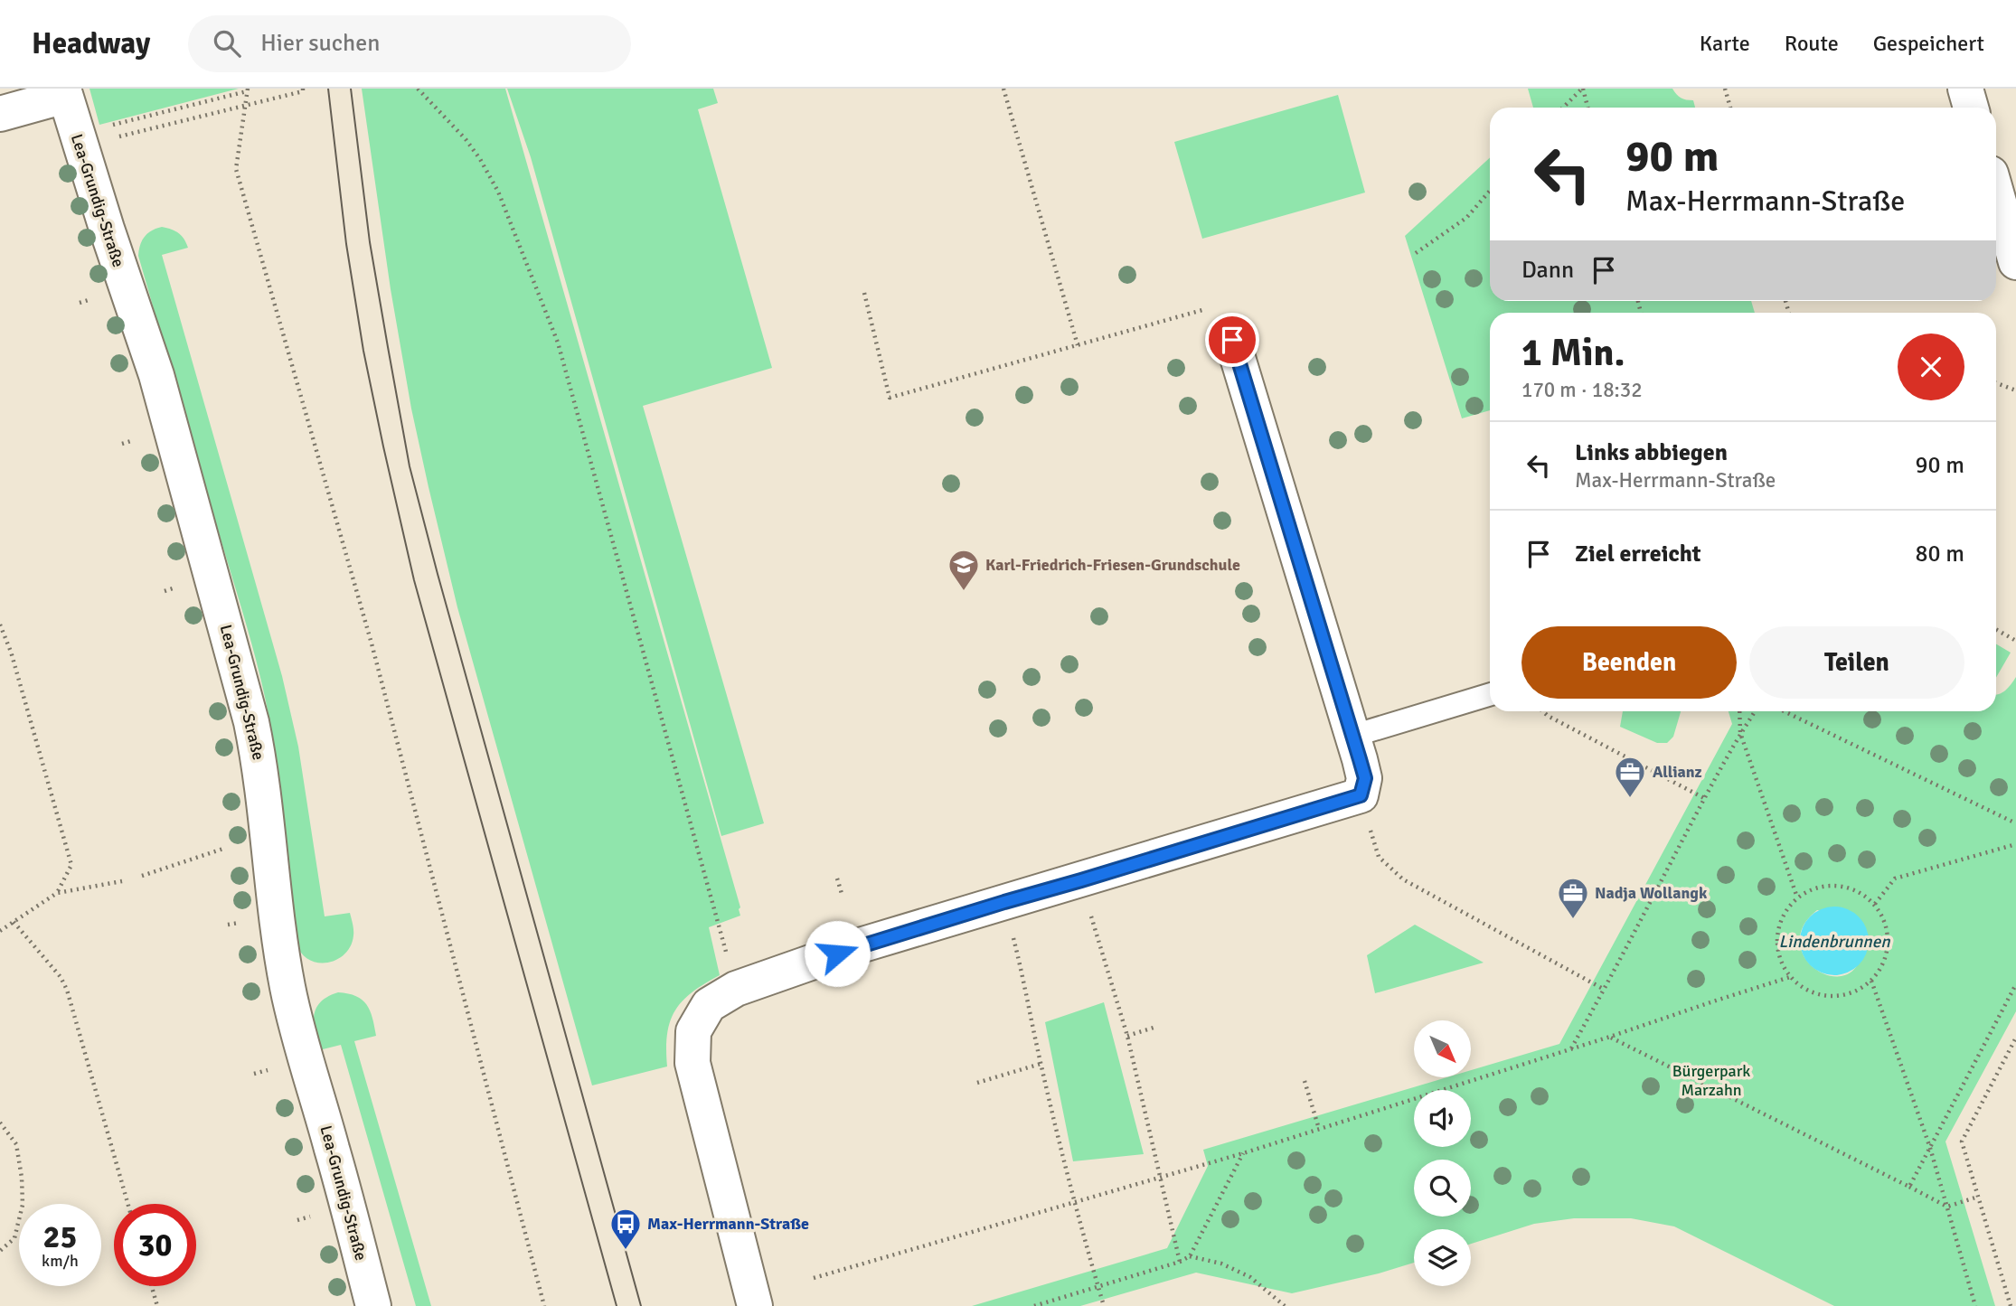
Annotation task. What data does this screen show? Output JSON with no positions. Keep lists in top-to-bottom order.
{
  "streets": {
    "street": ["Lea-Grundig-Straße"]
  },
  "water": ["Lindenbrunnen"],
  "parks": ["Bürgerpark Marzahn"],
  "places": {
    "school or university": ["Karl-Friedrich-Friesen-Grundschule"],
    "office": ["Allianz", "Nadja Wollangk"],
    "bus stop": ["Max-Herrmann-Straße"]
  },
  "north": "bottom right",
  "page": {
    "header": "Headway",
    "search": "Hier suchen",
    "nav": ["Karte", "Route", "Gespeichert"],
    "turn": ["90 m", "Max-Herrmann-Straße"],
    "then": "Dann",
    "heading": ["1 Min.", "170 m · 18:32"],
    "list": [
      {
        "name": "Links abbiegen",
        "note": "Max-Herrmann-Straße",
        "value": "90 m"
      },
      {
        "name": "Ziel erreicht",
        "value": "80 m"
      }
    ],
    "buttons": ["Beenden", "Teilen"],
    "speed": "25 km/h",
    "limit": "30"
  }
}
